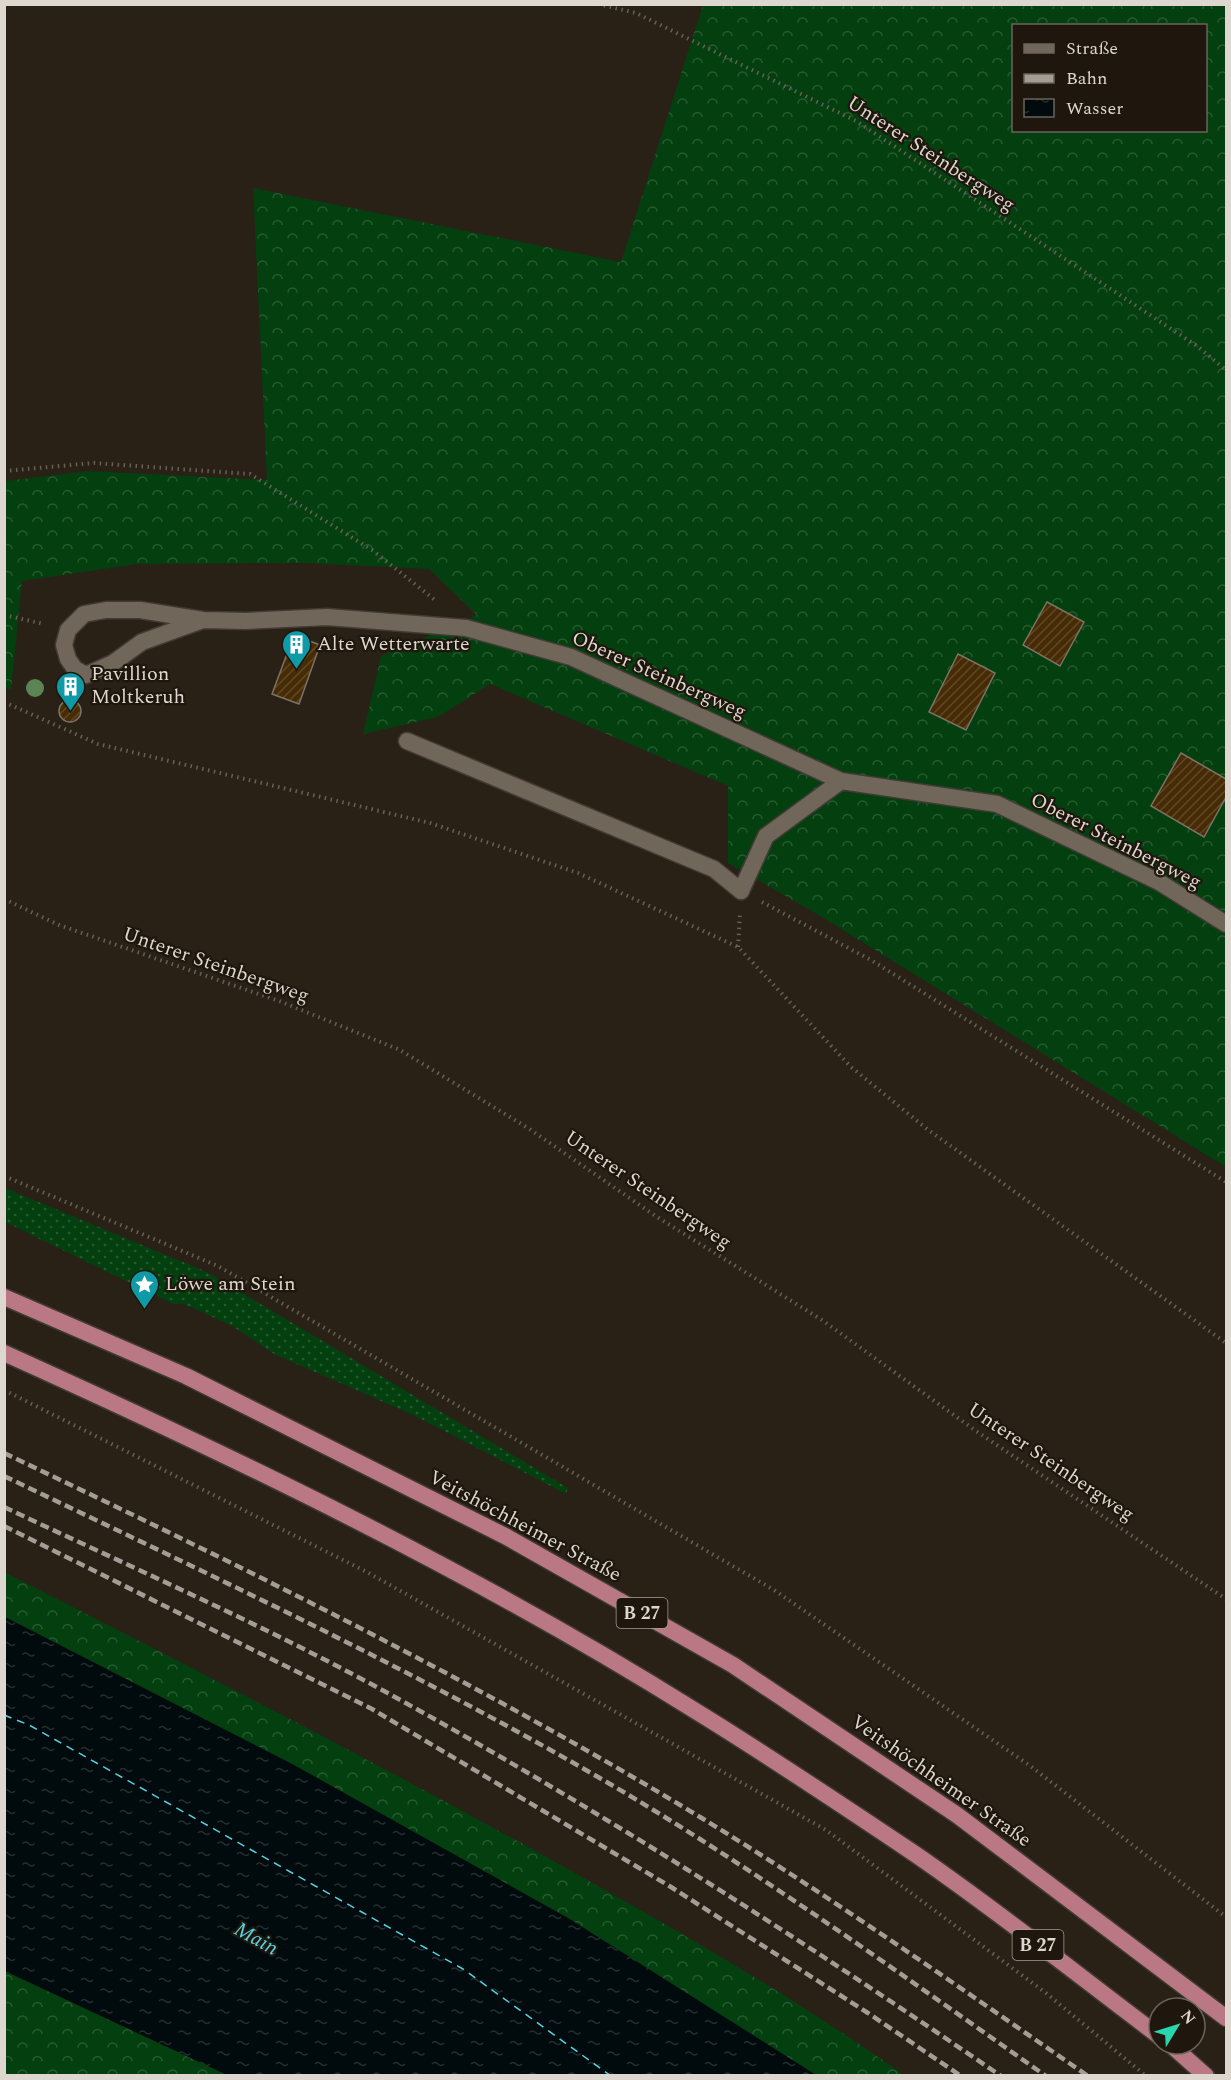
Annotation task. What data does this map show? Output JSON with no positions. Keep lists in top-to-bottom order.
{
  "streets": {
    "highway": ["Veitshöchheimer Straße", "B 27"],
    "street": ["Oberer Steinbergweg"],
    "path": ["Unterer Steinbergweg"]
  },
  "water": ["Main"],
  "places": {
    "building": ["Alte Wetterwarte", "Pavillion Moltkeruh"],
    "place": ["Löwe am Stein"]
  },
  "legend": ["Straße", "Bahn", "Wasser"],
  "north": "top right"
}
